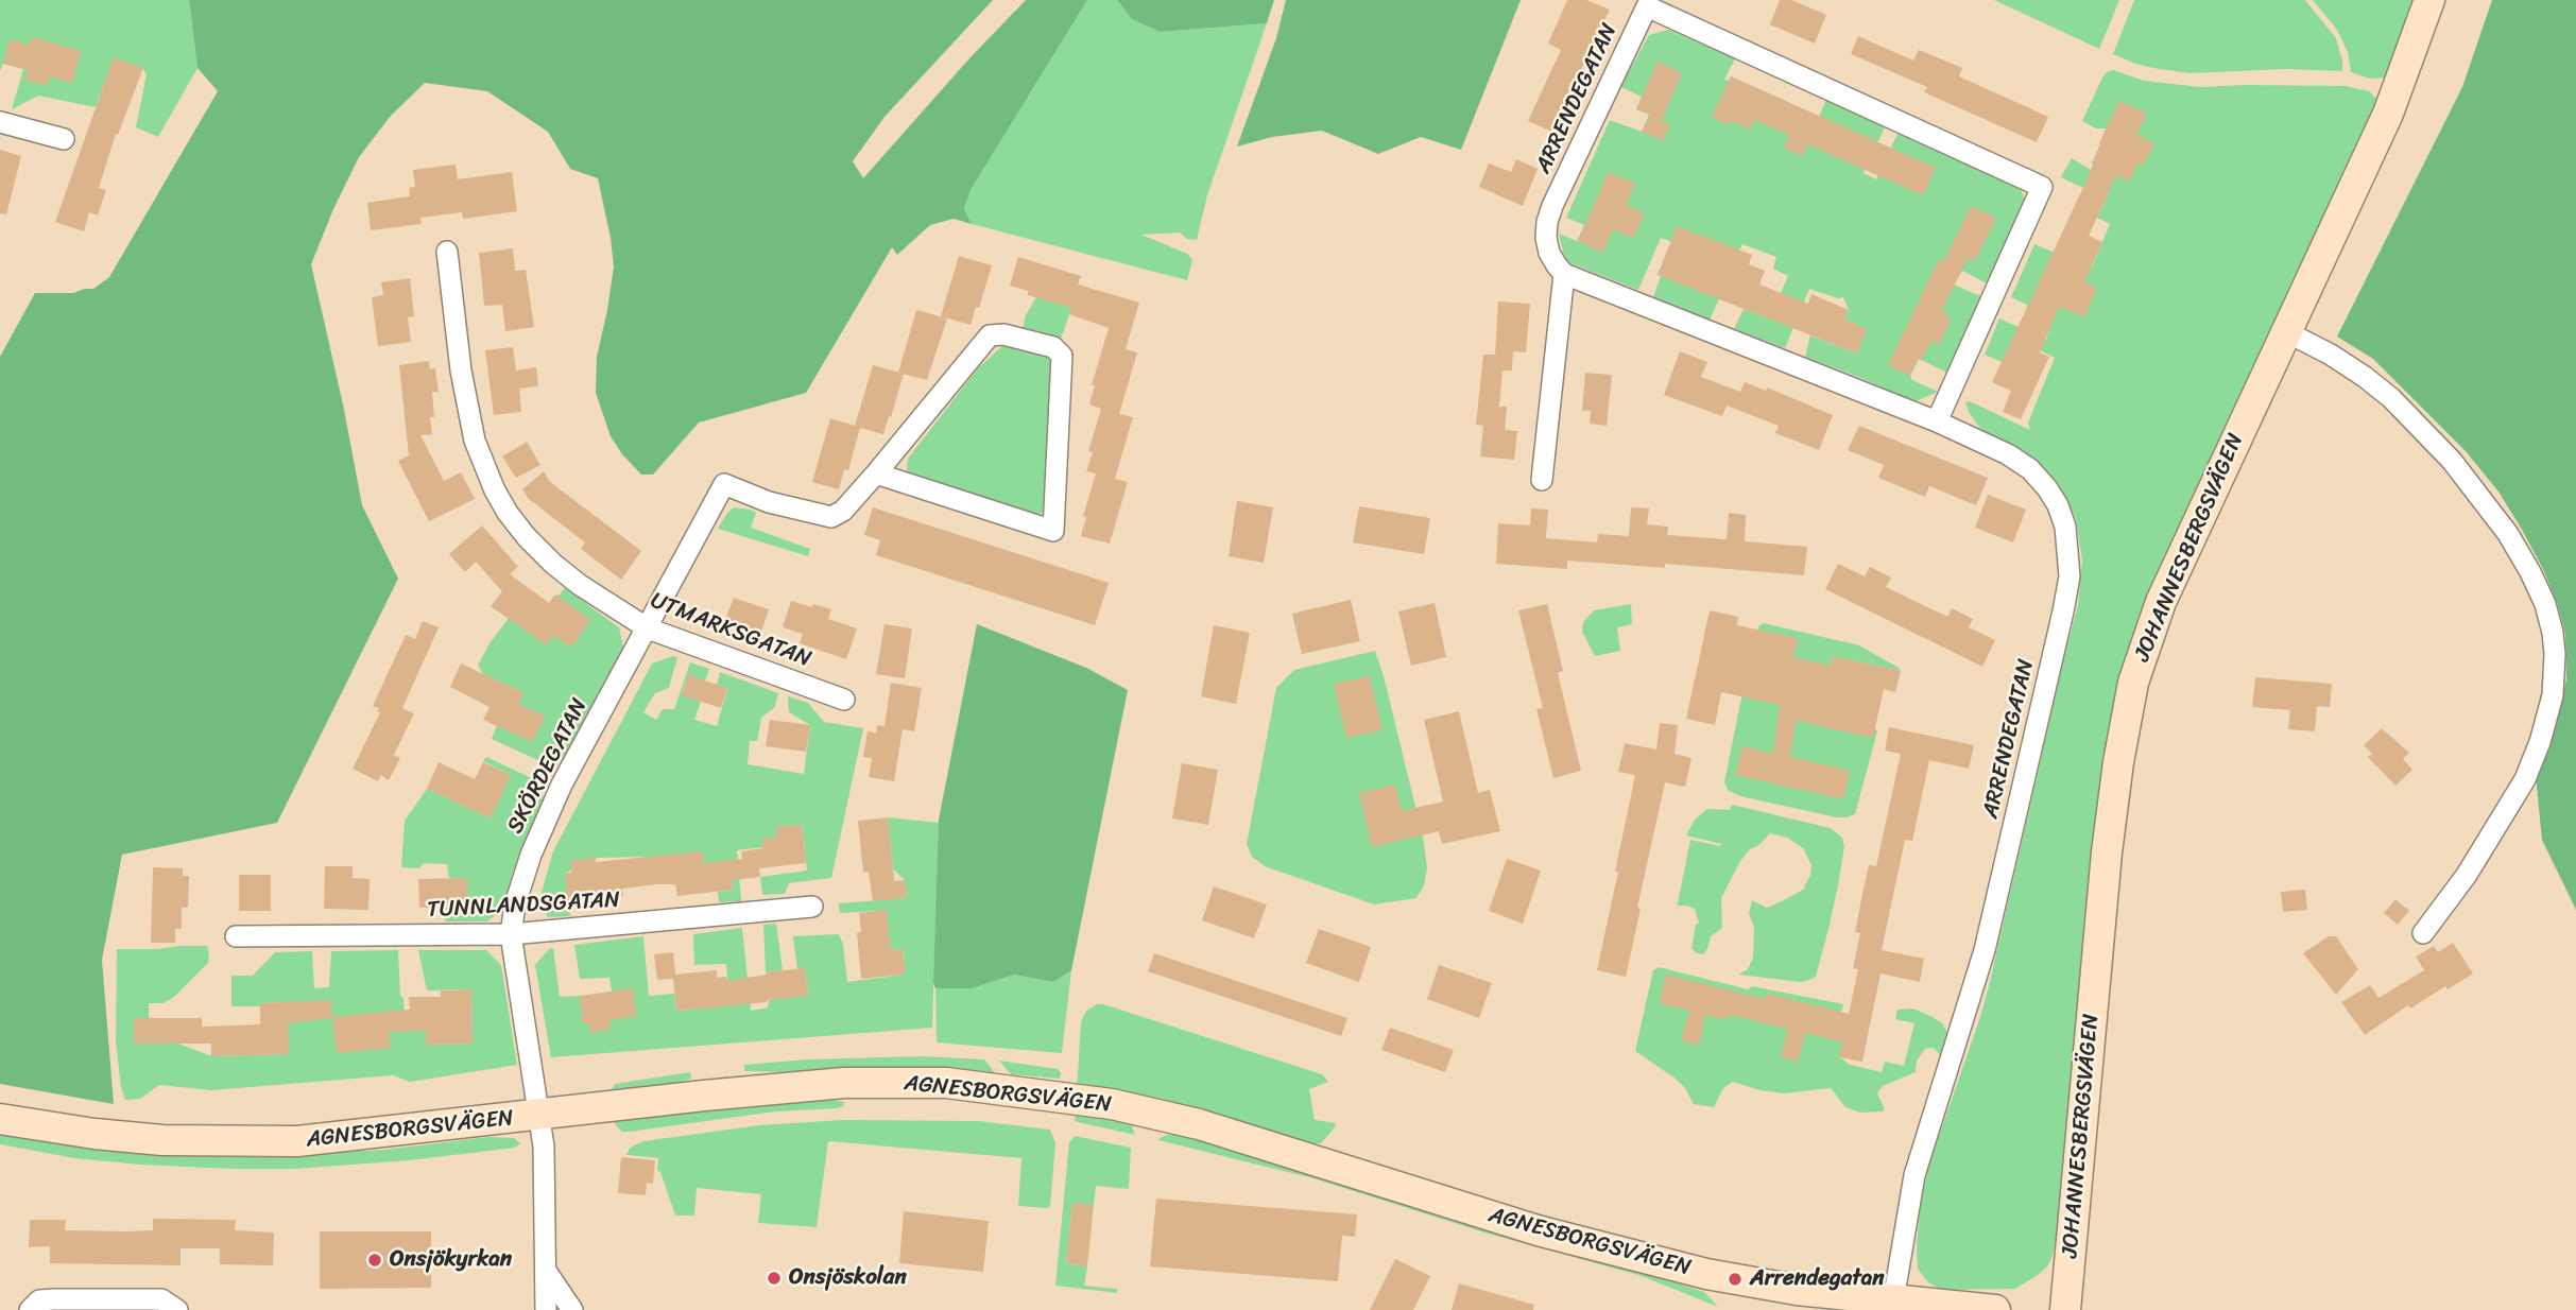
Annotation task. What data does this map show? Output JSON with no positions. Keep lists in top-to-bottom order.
{
  "streets": {
    "street": [
      "ARRENDEGATAN",
      "JOHANNESBERGSVÄGEN",
      "UTMARKSGATAN",
      "SKÖRDEGATAN",
      "TUNNLANDSGATAN",
      "AGNESBORGSVÄGEN"
    ]
  },
  "crossings": [
    ["ARRENDEGATAN", "AGNESBORGSVÄGEN"],
    ["UTMARKSGATAN", "SKÖRDEGATAN"],
    ["SKÖRDEGATAN", "TUNNLANDSGATAN"],
    ["SKÖRDEGATAN", "AGNESBORGSVÄGEN"]
  ],
  "places": ["Onsjökyrkan", "Onsjöskolan", "Arrendegatan"]
}
